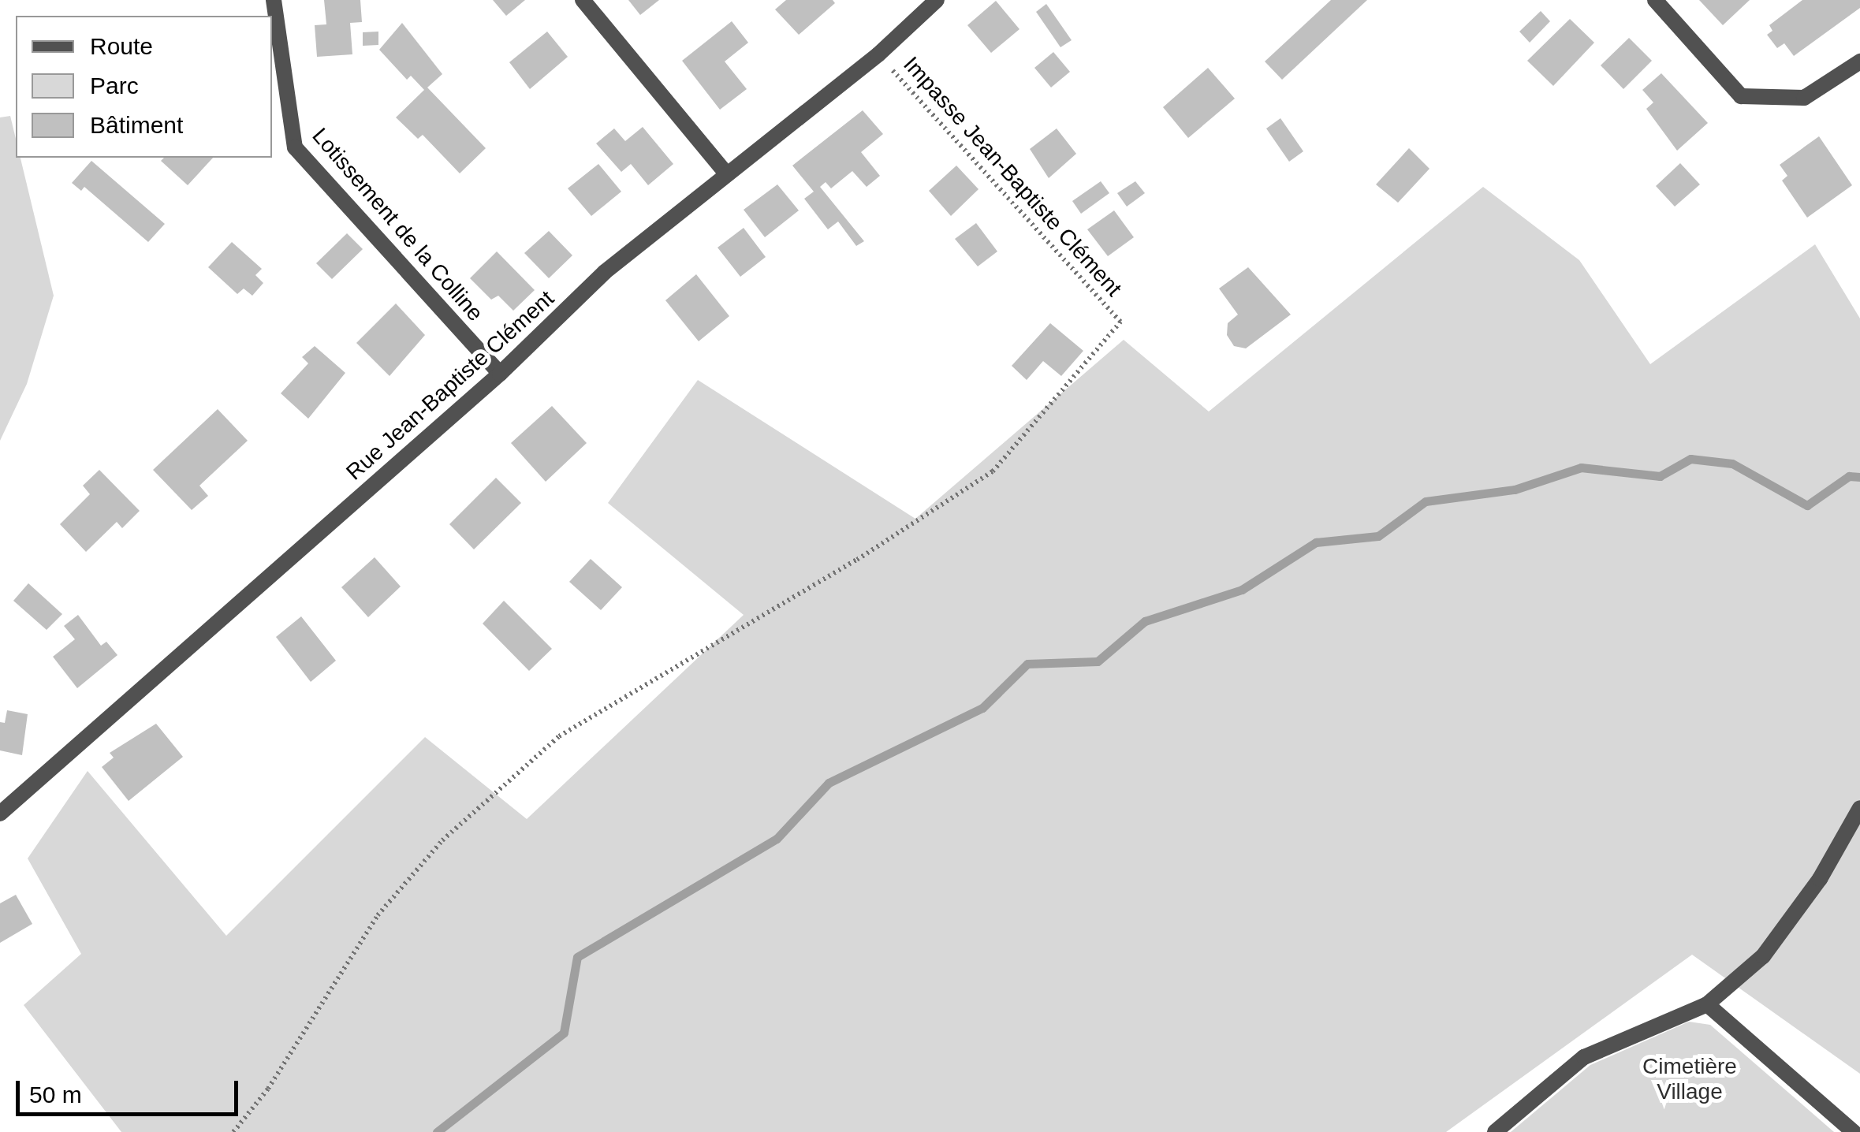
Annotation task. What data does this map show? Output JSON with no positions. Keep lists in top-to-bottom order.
{
  "streets": {
    "street": ["Lotissement de la Colline", "Rue Jean-Baptiste Clément"],
    "path": ["Impasse Jean-Baptiste Clément"]
  },
  "crossings": [
    ["Impasse Jean-Baptiste Clément", "Rue Jean-Baptiste Clément"],
    ["Lotissement de la Colline", "Rue Jean-Baptiste Clément"]
  ],
  "parks": ["Cimetière Village"],
  "legend": ["Route", "Parc", "Bâtiment"],
  "scale_bar": "50 m"
}
